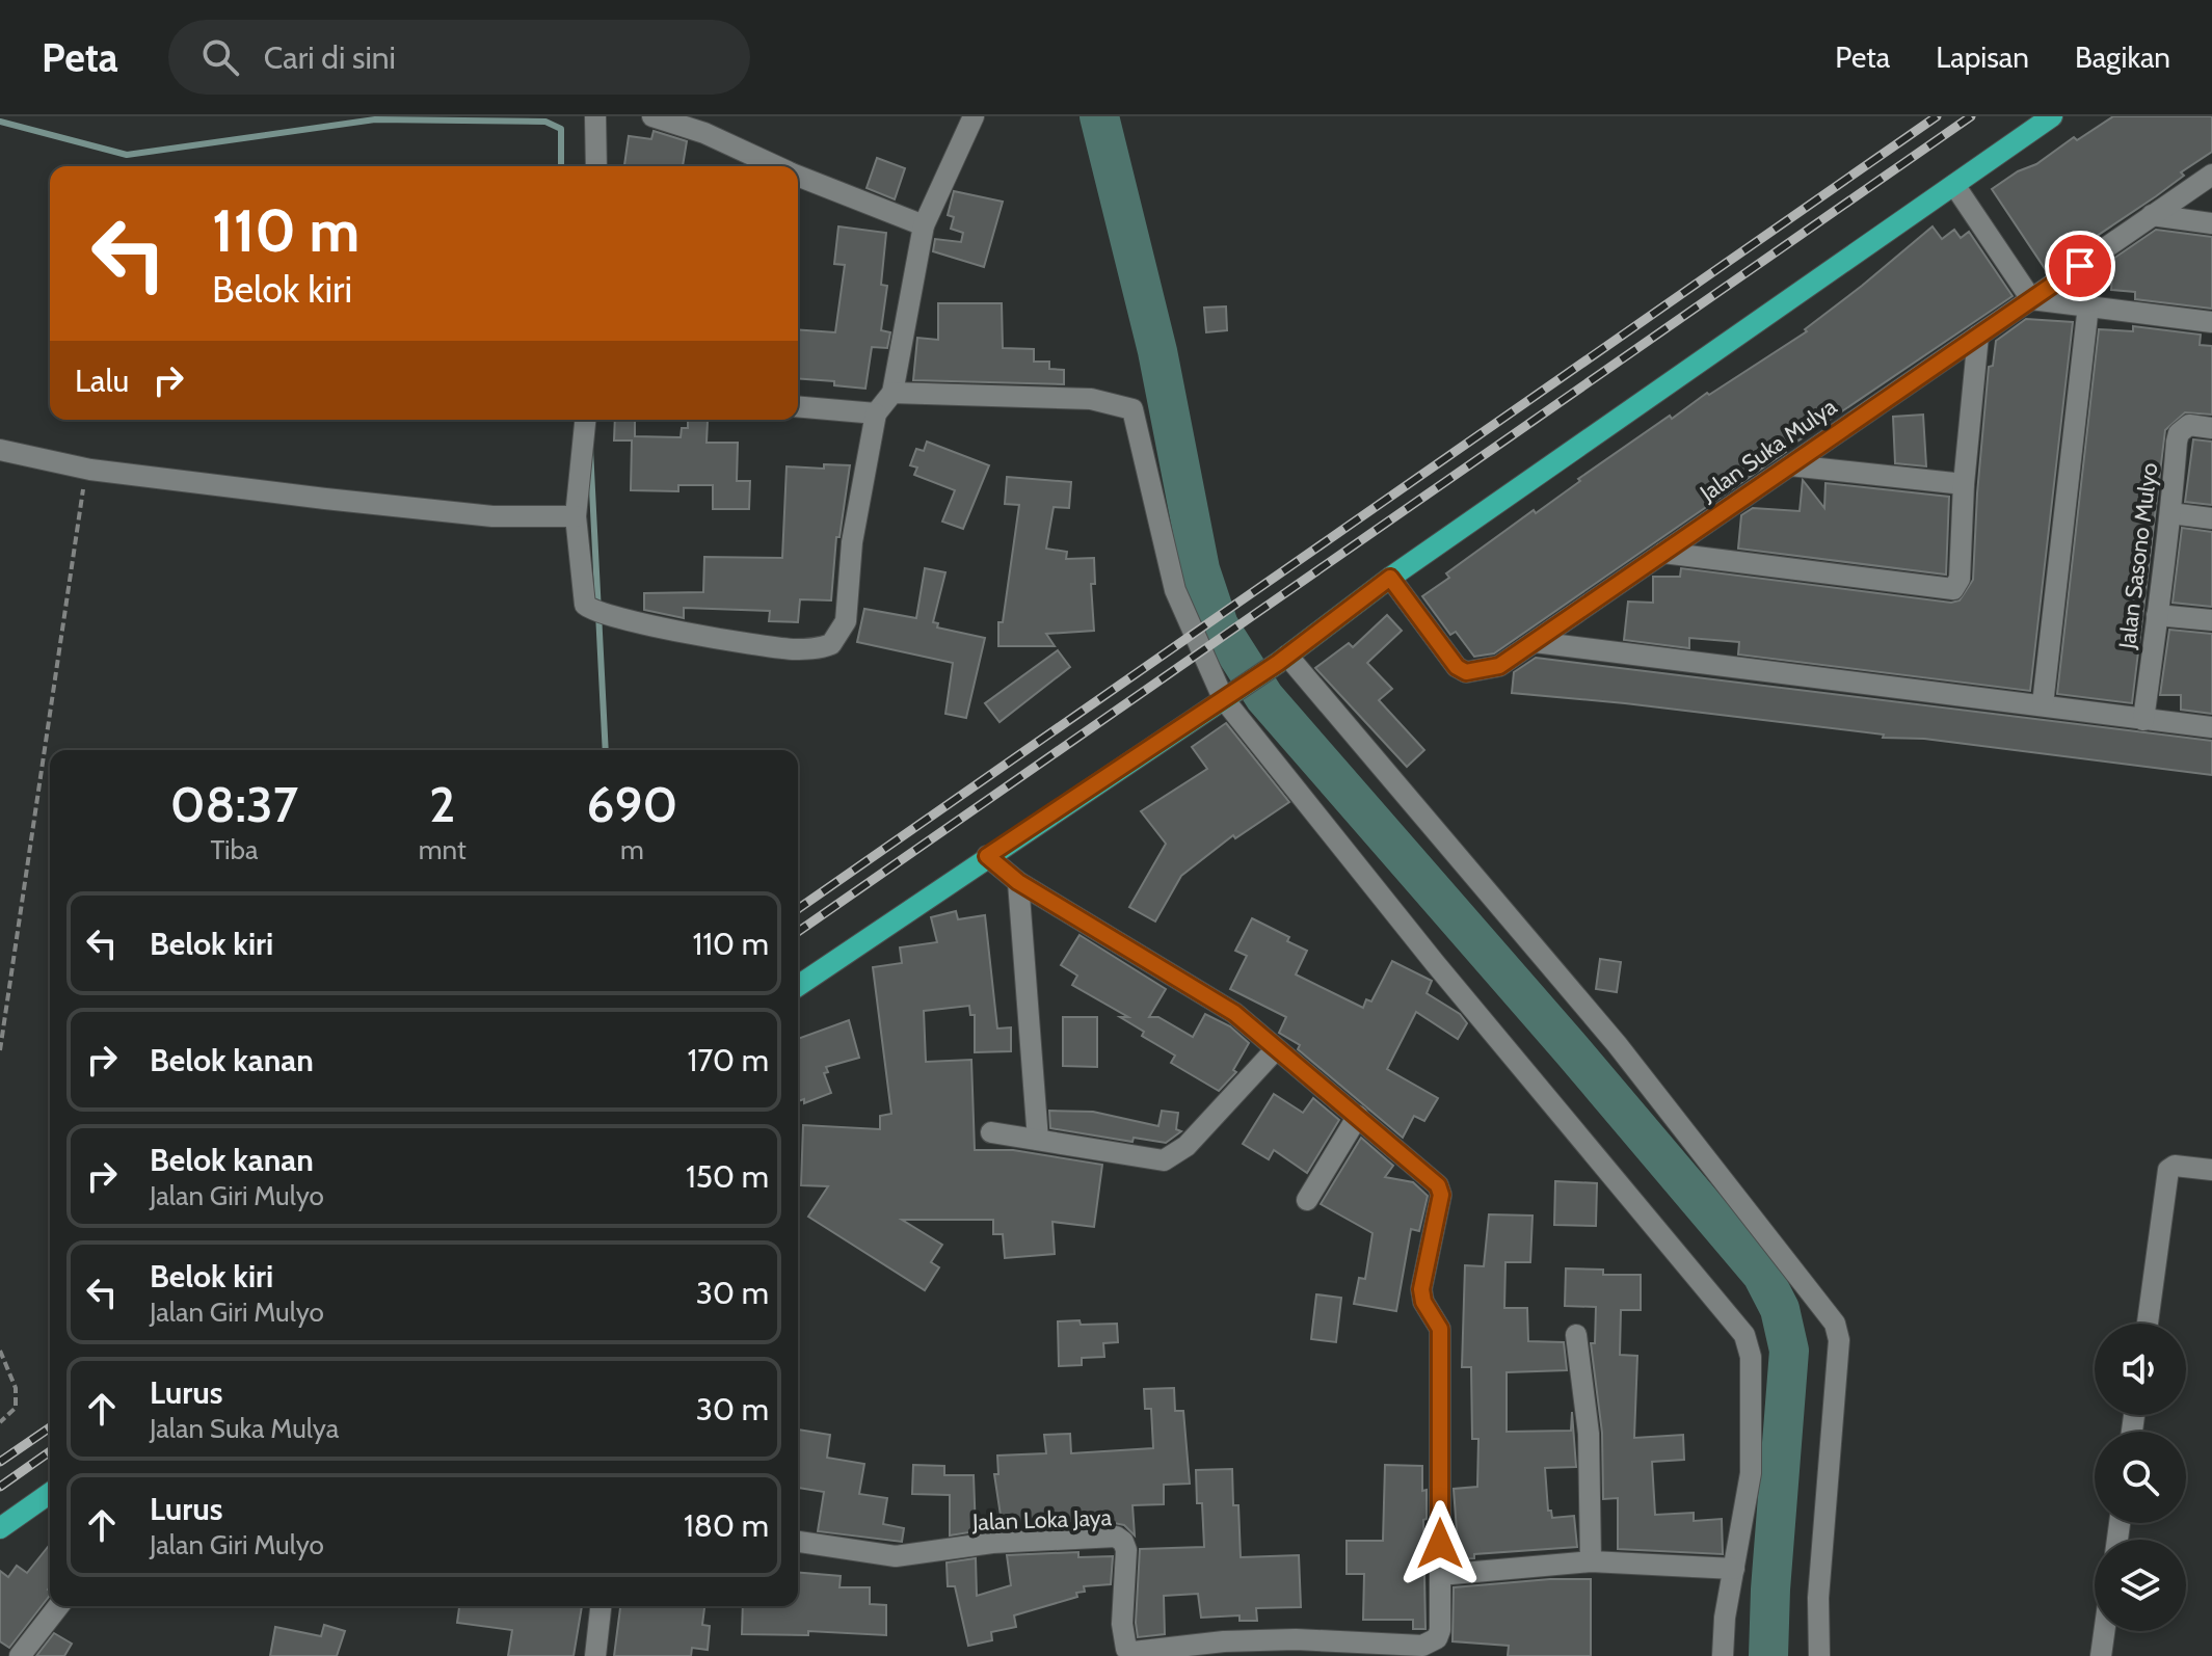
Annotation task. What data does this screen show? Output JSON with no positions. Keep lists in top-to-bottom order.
{
  "streets": {
    "street": ["Jalan Suka Mulya", "Jalan Sasono Mulyo", "Jalan Loka Jaya"]
  },
  "page": {
    "header": "Peta",
    "search": "Cari di sini",
    "nav": ["Peta", "Lapisan", "Bagikan"],
    "turn": ["110 m", "Belok kiri"],
    "then": "Lalu",
    "eta": [
      "08:37",
      "Tiba",
      "2",
      "mnt",
      "690",
      "m"
    ],
    "list": [
      {
        "name": "Belok kiri",
        "value": "110 m"
      },
      {
        "name": "Belok kanan",
        "value": "170 m"
      },
      {
        "name": "Belok kanan",
        "note": "Jalan Giri Mulyo",
        "value": "150 m"
      },
      {
        "name": "Belok kiri",
        "note": "Jalan Giri Mulyo",
        "value": "30 m"
      },
      {
        "name": "Lurus",
        "note": "Jalan Suka Mulya",
        "value": "30 m"
      },
      {
        "name": "Lurus",
        "note": "Jalan Giri Mulyo",
        "value": "180 m"
      }
    ]
  }
}
